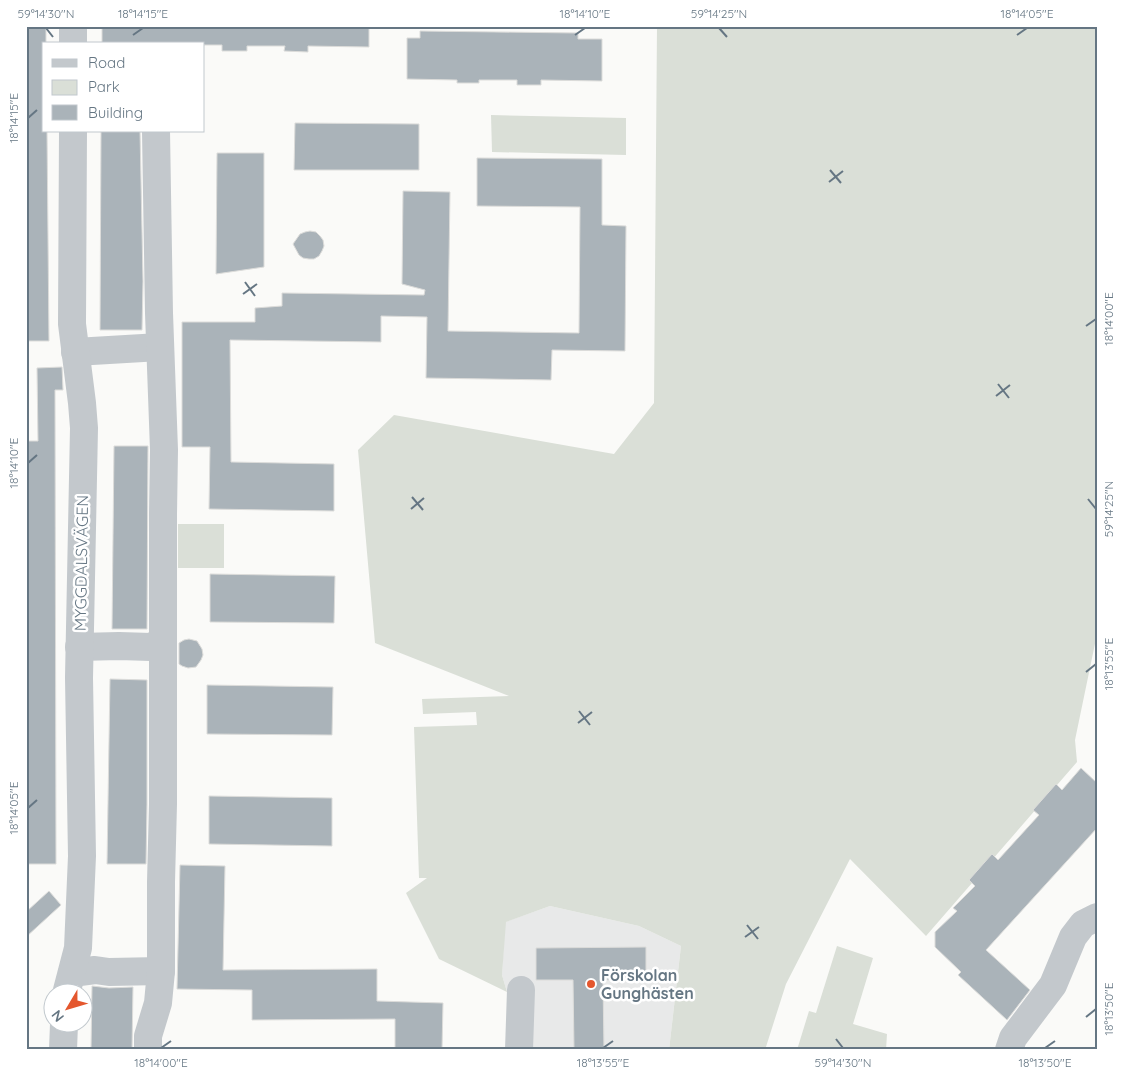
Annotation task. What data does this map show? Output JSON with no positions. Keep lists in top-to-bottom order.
{
  "streets": {
    "street": ["MYGGDALSVÄGEN"]
  },
  "places": ["Förskolan Gunghästen"],
  "legend": ["Road", "Park", "Building"],
  "north": "bottom left",
  "coordinates": [
    "59°14'30\"N",
    "18°14'15\"E",
    "18°14'10\"E",
    "59°14'25\"N",
    "18°14'05\"E",
    "18°14'00\"E",
    "18°13'55\"E",
    "18°13'50\"E"
  ]
}
